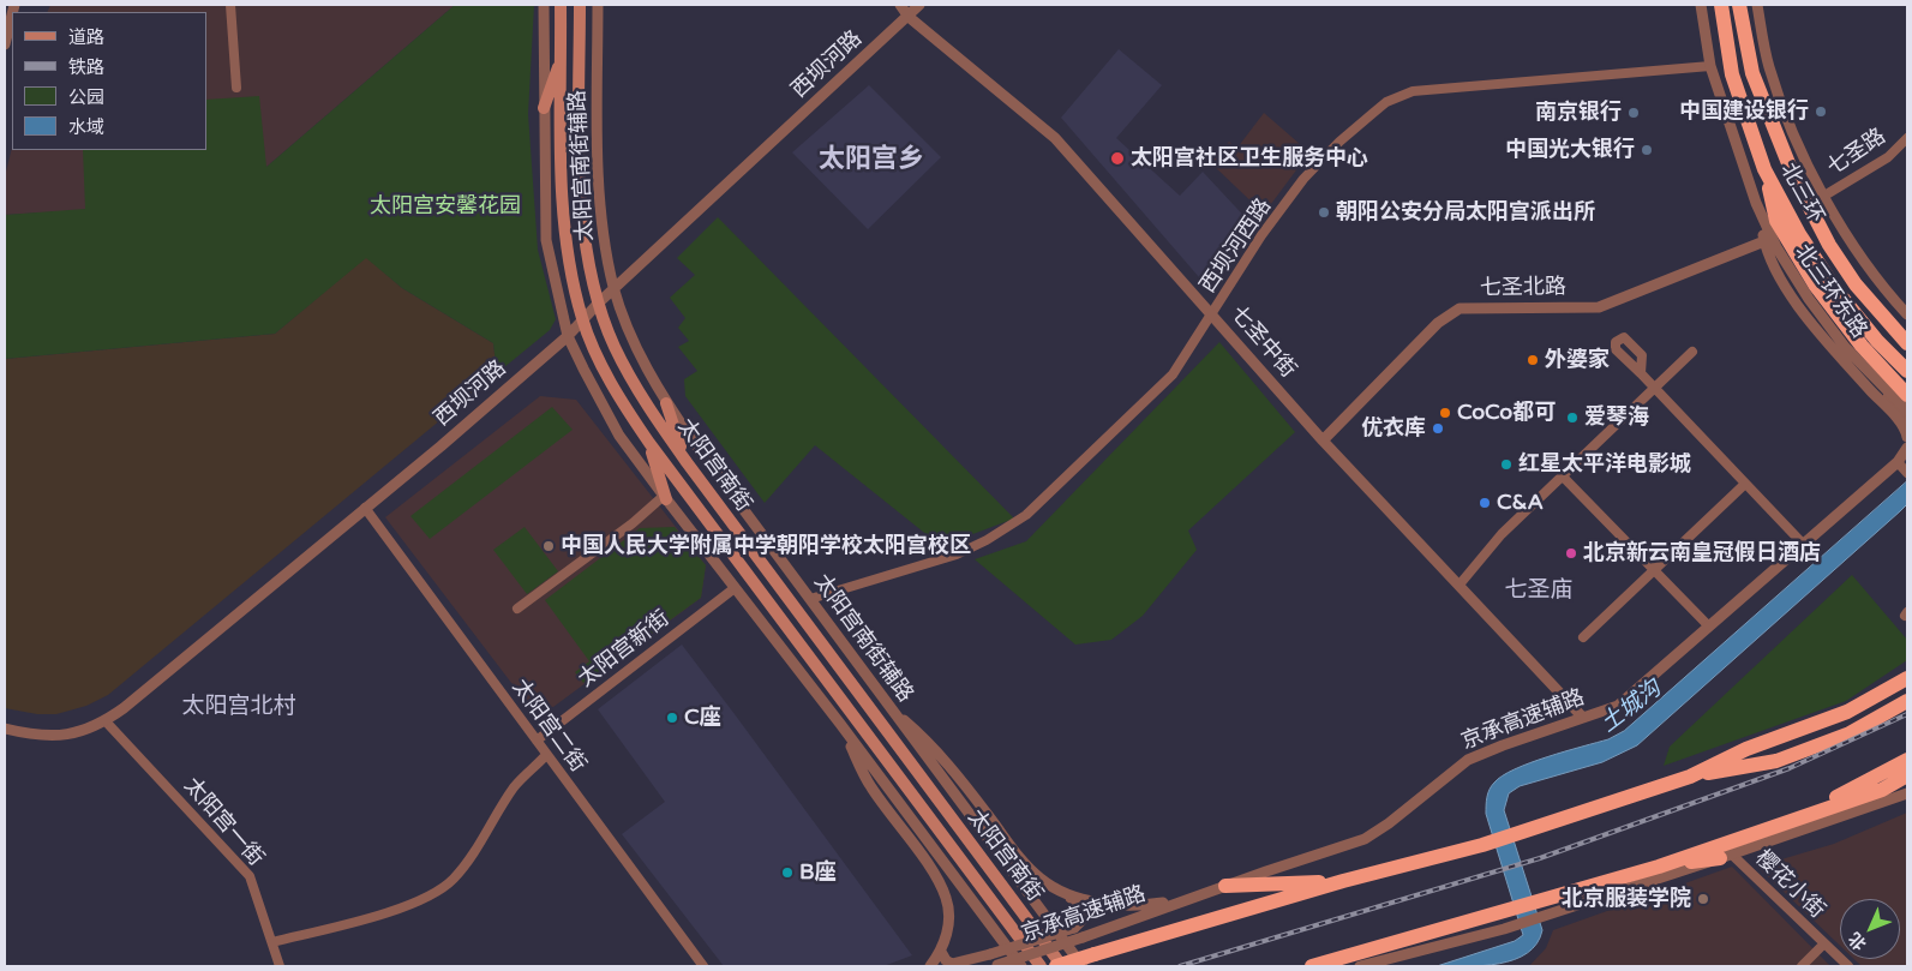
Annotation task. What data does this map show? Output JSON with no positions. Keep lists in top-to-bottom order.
{
  "streets": {
    "highway": ["北三环"],
    "main road": ["太阳宫南街"],
    "street": [
      "西坝河路",
      "七圣路",
      "太阳宫南街辅路",
      "西坝河西路",
      "七圣北路",
      "北三环东路",
      "七圣中街",
      "太阳宫新街",
      "京承高速辅路",
      "太阳宫二街",
      "太阳宫一街",
      "樱花小街"
    ]
  },
  "crossings": [
    ["西坝河路", "太阳宫南街辅路"],
    ["西坝河路", "七圣中街"],
    ["西坝河路", "太阳宫南街"],
    ["西坝河路", "太阳宫二街"],
    ["西坝河路", "太阳宫一街"],
    ["太阳宫南街辅路", "西坝河西路"],
    ["西坝河西路", "北三环东路"],
    ["西坝河西路", "七圣中街"],
    ["七圣北路", "七圣中街"],
    ["七圣中街", "京承高速辅路"],
    ["太阳宫新街", "太阳宫二街"]
  ],
  "districts": ["太阳宫乡", "七圣庙", "太阳宫北村"],
  "water": ["土城沟"],
  "parks": ["太阳宫安馨花园"],
  "places": [
    "中国建设银行",
    "南京银行",
    "中国光大银行",
    "太阳宫社区卫生服务中心",
    "朝阳公安分局太阳宫派出所",
    "外婆家",
    "CoCo都可",
    "爱琴海",
    "优衣库",
    "红星太平洋电影城",
    "C&A",
    "中国人民大学附属中学朝阳学校太阳宫校区",
    "北京新云南皇冠假日酒店",
    "C座",
    "B座",
    "北京服装学院"
  ],
  "legend": [
    "道路",
    "铁路",
    "公园",
    "水域"
  ],
  "north": "bottom left"
}
